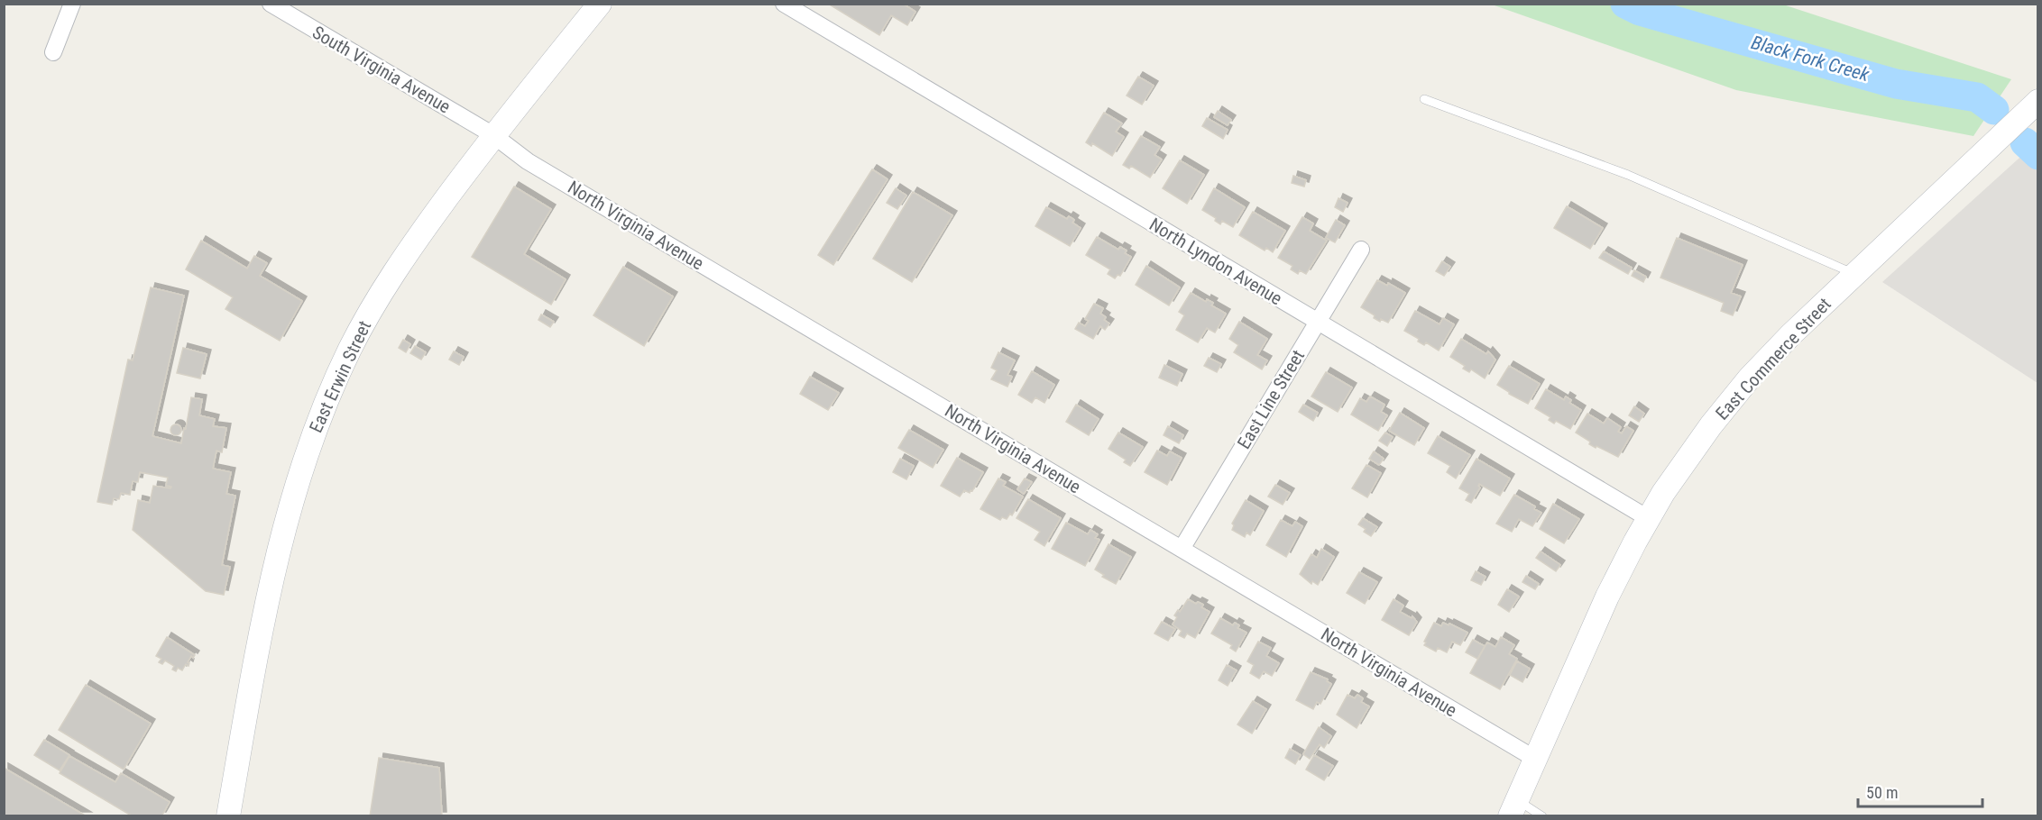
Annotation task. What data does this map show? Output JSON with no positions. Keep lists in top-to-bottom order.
{
  "streets": {
    "main road": ["East Commerce Street", "East Erwin Street"],
    "street": [
      "South Virginia Avenue",
      "North Virginia Avenue",
      "North Lyndon Avenue",
      "East Line Street"
    ]
  },
  "crossings": [
    ["South Virginia Avenue", "North Virginia Avenue"],
    ["South Virginia Avenue", "East Erwin Street"],
    ["North Virginia Avenue", "East Commerce Street"],
    ["North Virginia Avenue", "East Erwin Street"],
    ["North Virginia Avenue", "East Line Street"],
    ["North Lyndon Avenue", "East Commerce Street"],
    ["North Lyndon Avenue", "East Line Street"]
  ],
  "water": ["Black Fork Creek"],
  "scale_bar": "50 m"
}
